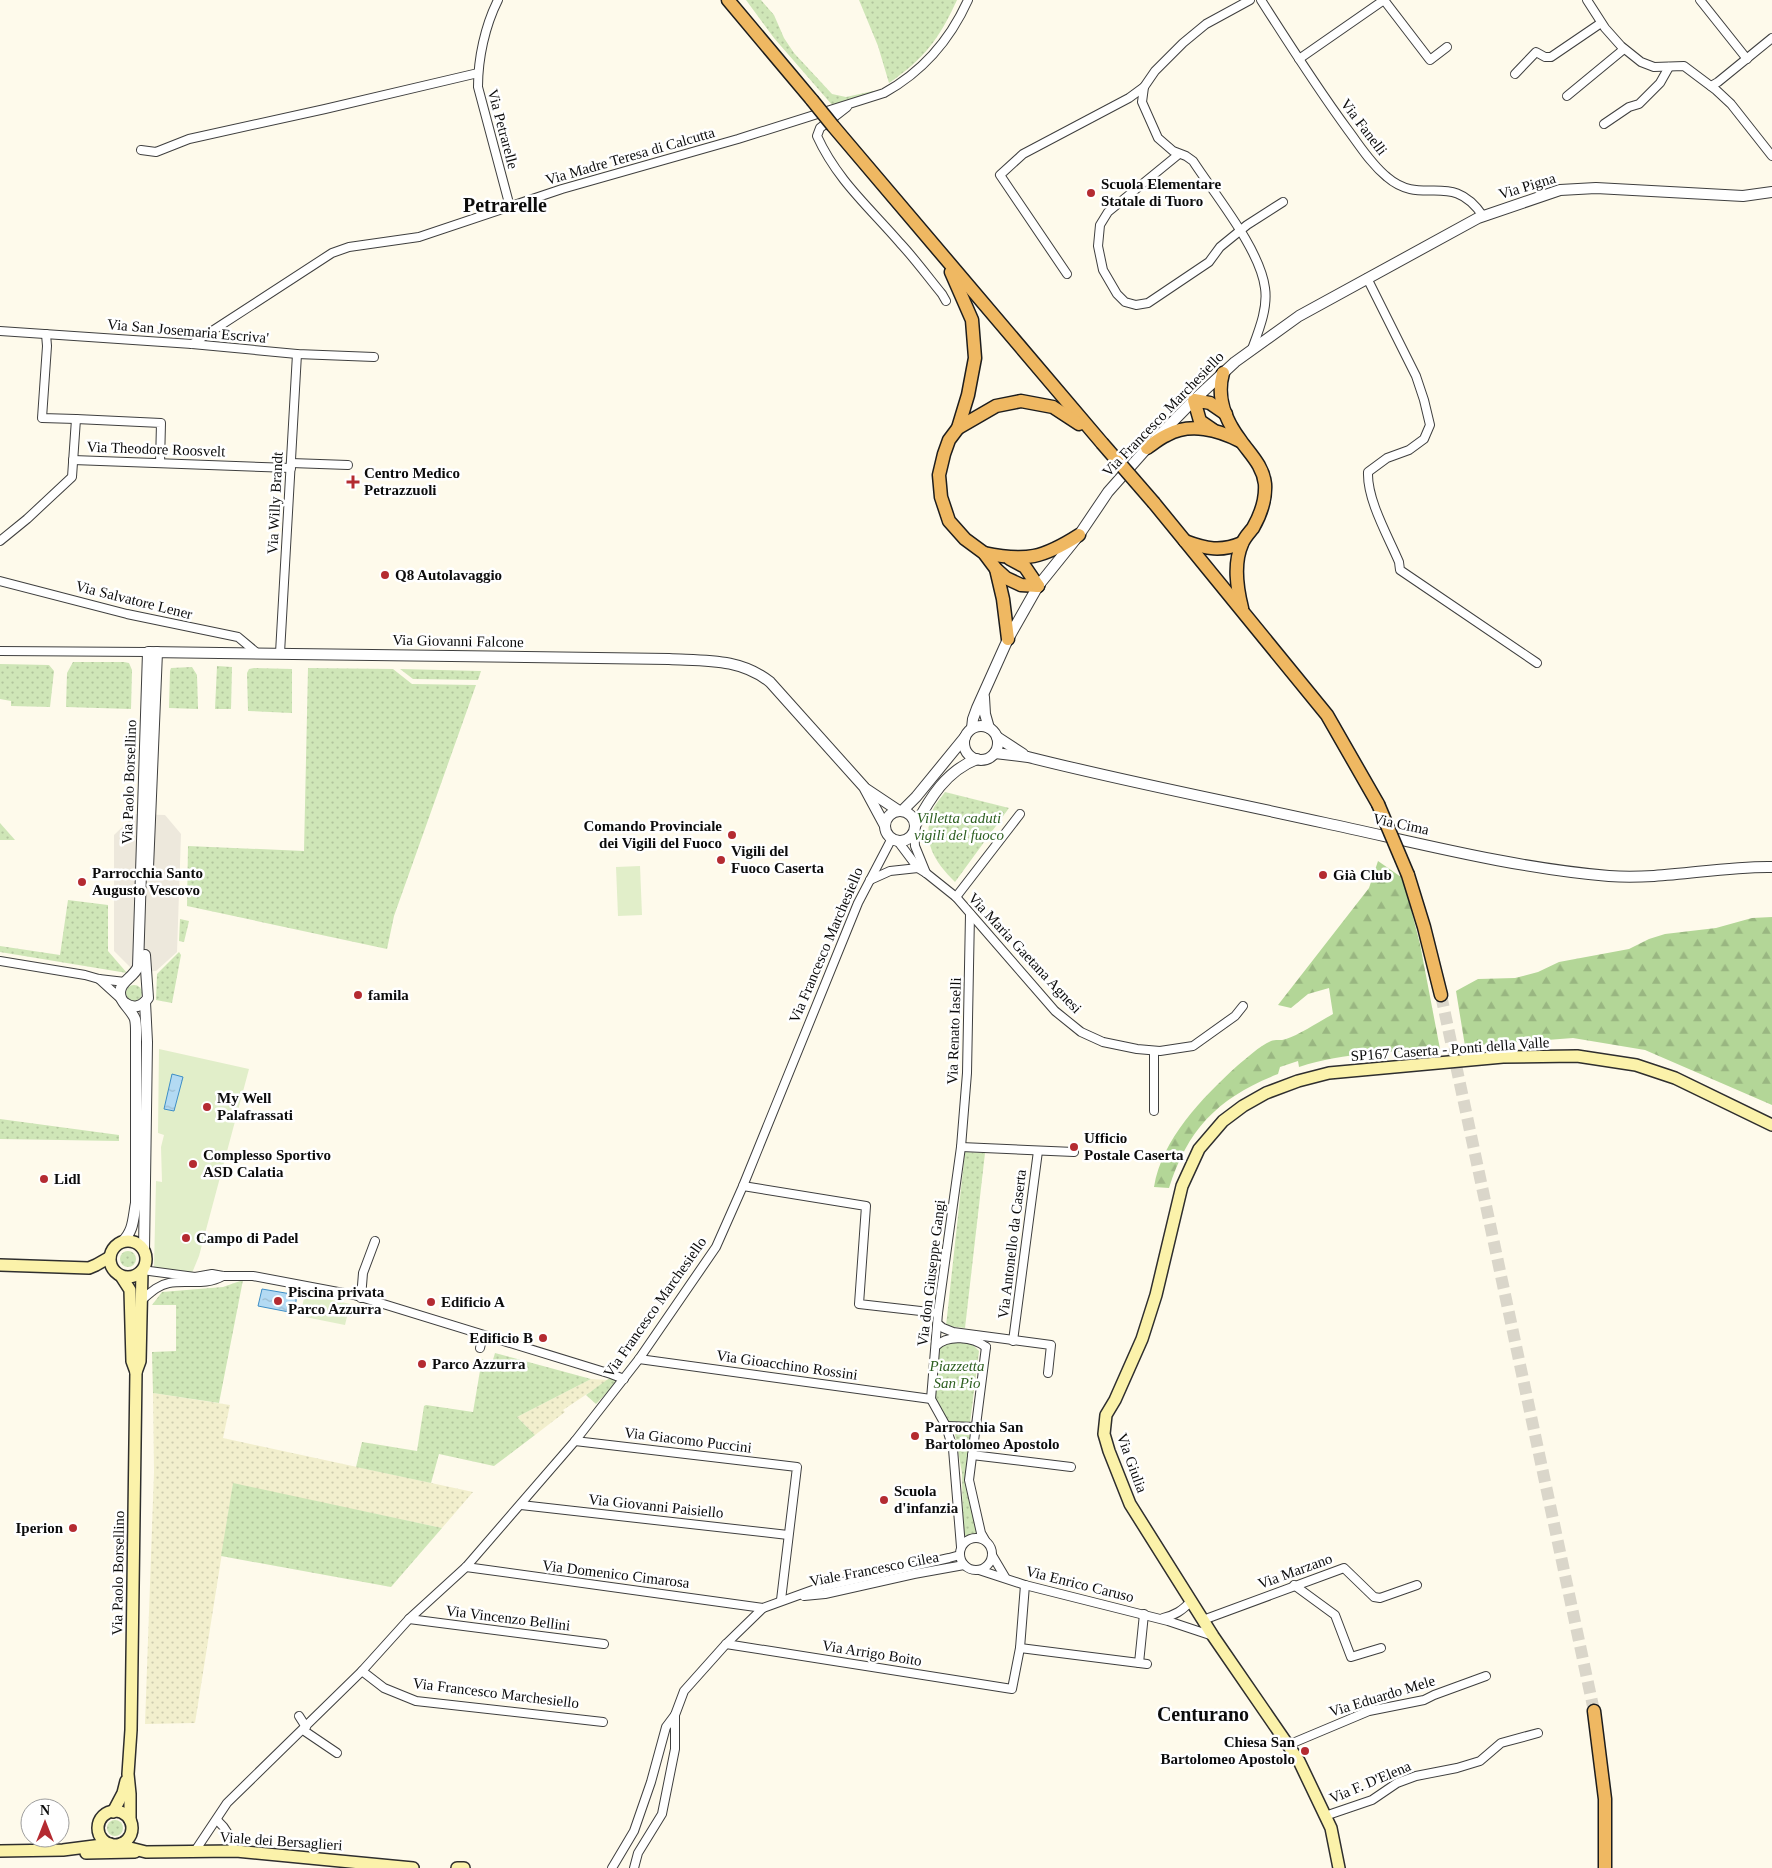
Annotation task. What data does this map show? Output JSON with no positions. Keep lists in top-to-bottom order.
{
  "streets": {
    "main road": [
      "Via Paolo Borsellino",
      "SP167 Caserta - Ponti della Valle",
      "Via Giulia",
      "Viale dei Bersaglieri"
    ],
    "street": [
      "Via Fanelli",
      "Via Petrarelle",
      "Via Madre Teresa di Calcutta",
      "Via Pigna",
      "Via San Josemaria Escriva'",
      "Via Francesco Marchesiello",
      "Via Theodore Roosvelt",
      "Via Willy Brandt",
      "Via Salvatore Lener",
      "Via Giovanni Falcone",
      "Via Cima",
      "Via Maria Gaetana Agnesi",
      "Via Renato Iaselli",
      "Via Antonello da Caserta",
      "Via don Giuseppe Gangi",
      "Via Gioacchino Rossini",
      "Via Giacomo Puccini",
      "Via Giovanni Paisiello",
      "Viale Francesco Cilea",
      "Via Marzano",
      "Via Domenico Cimarosa",
      "Via Enrico Caruso",
      "Via Vincenzo Bellini",
      "Via Arrigo Boito",
      "Via Eduardo Mele",
      "Via F. D'Elena"
    ]
  },
  "crossings": [
    ["Via Fanelli", "Via Pigna"],
    ["Via Petrarelle", "Via Madre Teresa di Calcutta"],
    ["Via Madre Teresa di Calcutta", "Via San Josemaria Escriva'"],
    ["Via Pigna", "Via Francesco Marchesiello"],
    ["Via San Josemaria Escriva'", "Via Willy Brandt"],
    ["Via Francesco Marchesiello", "Via Giovanni Falcone"],
    ["Via Francesco Marchesiello", "Via Cima"],
    ["Via Francesco Marchesiello", "Via Maria Gaetana Agnesi"],
    ["Via Francesco Marchesiello", "Via Gioacchino Rossini"],
    ["Via Francesco Marchesiello", "Via Giacomo Puccini"],
    ["Via Francesco Marchesiello", "Via Giovanni Paisiello"],
    ["Via Francesco Marchesiello", "Via Domenico Cimarosa"],
    ["Via Francesco Marchesiello", "Via Vincenzo Bellini"],
    ["Via Francesco Marchesiello", "Viale dei Bersaglieri"],
    ["Via Theodore Roosvelt", "Via Willy Brandt"],
    ["Via Willy Brandt", "Via Giovanni Falcone"],
    ["Via Salvatore Lener", "Via Giovanni Falcone"],
    ["Via Giovanni Falcone", "Via Paolo Borsellino"],
    ["Via Giovanni Falcone", "Via Maria Gaetana Agnesi"],
    ["Via Paolo Borsellino", "Viale dei Bersaglieri"],
    ["Via Maria Gaetana Agnesi", "Via Renato Iaselli"],
    ["Via Renato Iaselli", "Via don Giuseppe Gangi"],
    ["SP167 Caserta - Ponti della Valle", "Via Giulia"],
    ["Via don Giuseppe Gangi", "Via Gioacchino Rossini"],
    ["Via Giacomo Puccini", "Via Giovanni Paisiello"],
    ["Via Giulia", "Via Marzano"],
    ["Via Giulia", "Via Enrico Caruso"],
    ["Via Giulia", "Via Eduardo Mele"],
    ["Via Giulia", "Via F. D'Elena"],
    ["Viale Francesco Cilea", "Via Domenico Cimarosa"],
    ["Viale Francesco Cilea", "Via Enrico Caruso"],
    ["Viale Francesco Cilea", "Via Arrigo Boito"]
  ],
  "districts": ["Petrarelle", "Centurano"],
  "parks": ["Villetta caduti vigili del fuoco", "Piazzetta San Pio"],
  "places": {
    "other": [
      "Scuola Elementare Statale di Tuoro",
      "Q8 Autolavaggio",
      "Comando Provinciale dei Vigili del Fuoco",
      "Vigili del Fuoco Caserta",
      "Già Club",
      "Parrocchia Santo Augusto Vescovo",
      "famila",
      "My Well Palafrassati",
      "Ufficio Postale Caserta",
      "Complesso Sportivo ASD Calatia",
      "Lidl",
      "Campo di Padel",
      "Piscina privata Parco Azzurra",
      "Edificio A",
      "Edificio B",
      "Parco Azzurra",
      "Parrocchia San Bartolomeo Apostolo",
      "Scuola d'infanzia",
      "Iperion",
      "Chiesa San Bartolomeo Apostolo"
    ],
    "health": ["Centro Medico Petrazzuoli"]
  },
  "north": "top"
}
